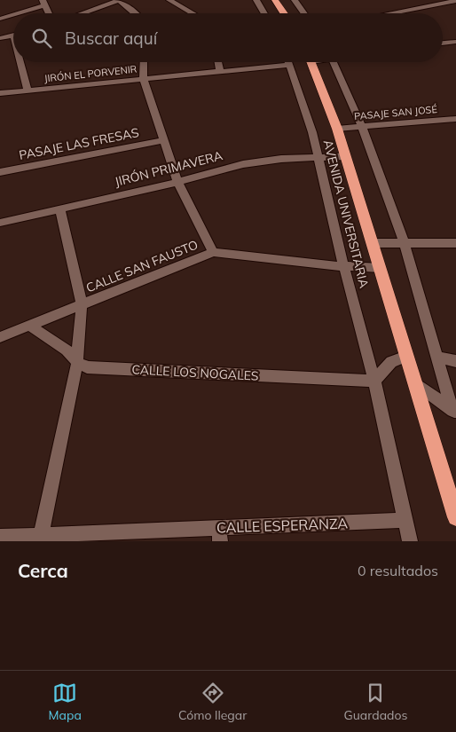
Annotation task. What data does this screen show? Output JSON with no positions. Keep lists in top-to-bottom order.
{
  "streets": {
    "street": [
      "JIRÓN EL PORVENIR",
      "PASAJE SAN JOSÉ",
      "PASAJE LAS FRESAS",
      "JIRÓN PRIMAVERA",
      "AVENIDA UNIVERSITARIA",
      "CALLE SAN FAUSTO",
      "CALLE LOS NOGALES",
      "CALLE ESPERANZA"
    ]
  },
  "crossings": [
    ["JIRÓN EL PORVENIR", "AVENIDA UNIVERSITARIA"],
    ["JIRÓN PRIMAVERA", "AVENIDA UNIVERSITARIA"],
    ["AVENIDA UNIVERSITARIA", "CALLE SAN FAUSTO"],
    ["AVENIDA UNIVERSITARIA", "CALLE LOS NOGALES"],
    ["AVENIDA UNIVERSITARIA", "CALLE ESPERANZA"]
  ],
  "page": {
    "search": "Buscar aquí",
    "heading": ["Cerca", "0 resultados"],
    "nav": ["Mapa", "Cómo llegar", "Guardados"]
  }
}
